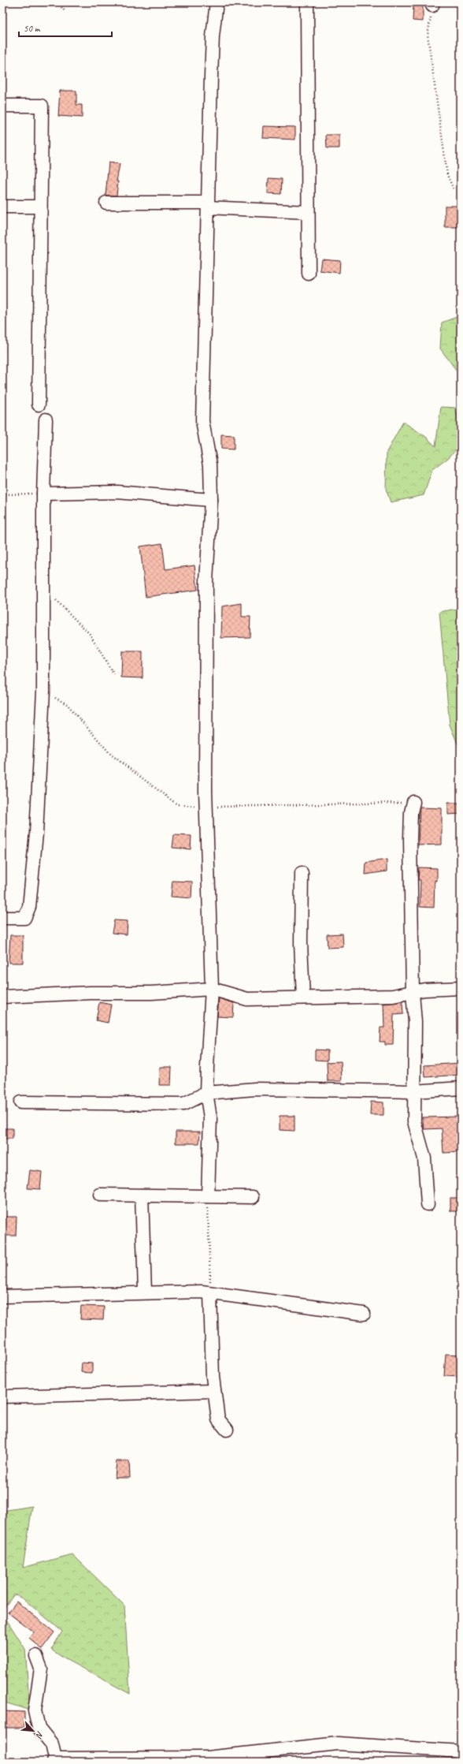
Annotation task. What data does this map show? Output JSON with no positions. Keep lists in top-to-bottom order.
{
  "scale_bar": "50 m",
  "north": "bottom right"
}
